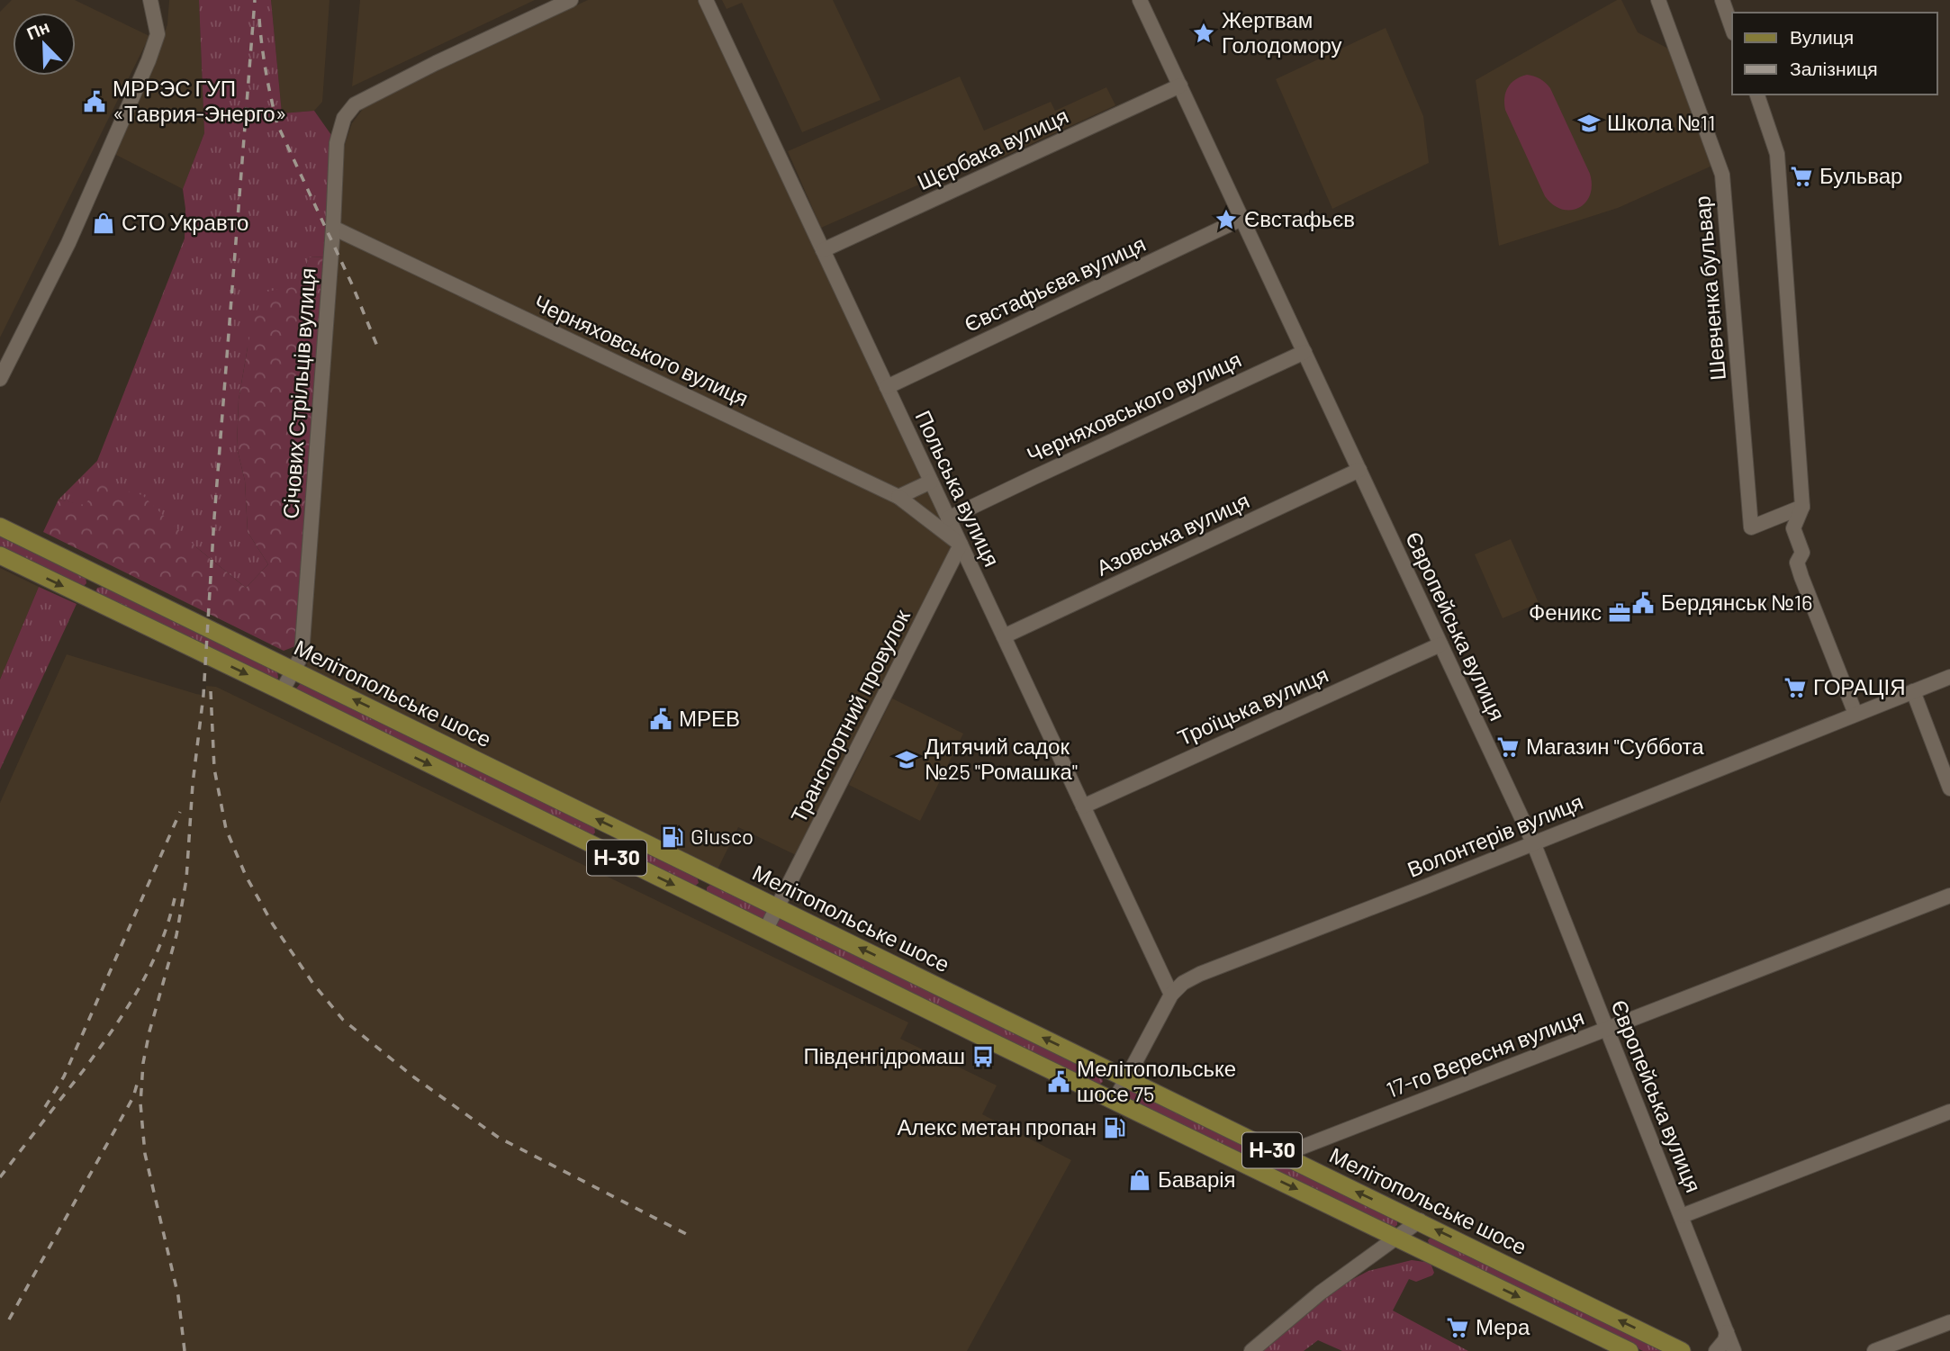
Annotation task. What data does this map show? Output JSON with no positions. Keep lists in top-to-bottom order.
{
  "streets": {
    "main road": ["Мелітопольське шосе", "Н-30"],
    "street": [
      "Щєрбака вулиця",
      "Євстафьєва вулиця",
      "Шевченка бульвар",
      "Черняховського вулиця",
      "Січових Стрільців вулиця",
      "Польська вулиця",
      "Азовська вулиця",
      "Європейська вулиця",
      "Троїцька вулиця",
      "Транспортний провулок",
      "Волонтерів вулиця",
      "17-го Вересня вулиця"
    ]
  },
  "crossings": [
    ["Щєрбака вулиця", "Польська вулиця"],
    ["Щєрбака вулиця", "Європейська вулиця"],
    ["Євстафьєва вулиця", "Польська вулиця"],
    ["Євстафьєва вулиця", "Європейська вулиця"],
    ["Черняховського вулиця", "Січових Стрільців вулиця"],
    ["Черняховського вулиця", "Польська вулиця"],
    ["Черняховського вулиця", "Європейська вулиця"],
    ["Черняховського вулиця", "Транспортний провулок"],
    ["Січових Стрільців вулиця", "Мелітопольське шосе"],
    ["Польська вулиця", "Азовська вулиця"],
    ["Польська вулиця", "Троїцька вулиця"],
    ["Польська вулиця", "Транспортний провулок"],
    ["Польська вулиця", "Волонтерів вулиця"],
    ["Азовська вулиця", "Європейська вулиця"],
    ["Європейська вулиця", "Троїцька вулиця"],
    ["Європейська вулиця", "Волонтерів вулиця"],
    ["Європейська вулиця", "17-го Вересня вулиця"],
    ["Мелітопольське шосе", "Транспортний провулок"],
    ["Мелітопольське шосе", "Волонтерів вулиця"],
    ["Мелітопольське шосе", "17-го Вересня вулиця"]
  ],
  "places": {
    "place": ["Жертвам Голодомору", "Євстафьєв"],
    "public building": [
      "МРРЭС ГУП «Таврия-Энерго»",
      "Бердянськ №16",
      "МРЕВ",
      "Мелітопольське шосе 75"
    ],
    "school or university": ["Школа №11", "Дитячий садок №25 \"Ромашка\""],
    "supermarket": [
      "Бульвар",
      "ГОРАЦІЯ",
      "Магазин \"Суббота",
      "Мера"
    ],
    "shop": ["СТО Укравто", "Баварія"],
    "office": ["Феникс"],
    "fuel station": ["Glusco", "Алекс метан пропан"],
    "bus stop": ["Південгідромаш"]
  },
  "legend": ["Вулиця", "Залізниця"],
  "north": "top left"
}
